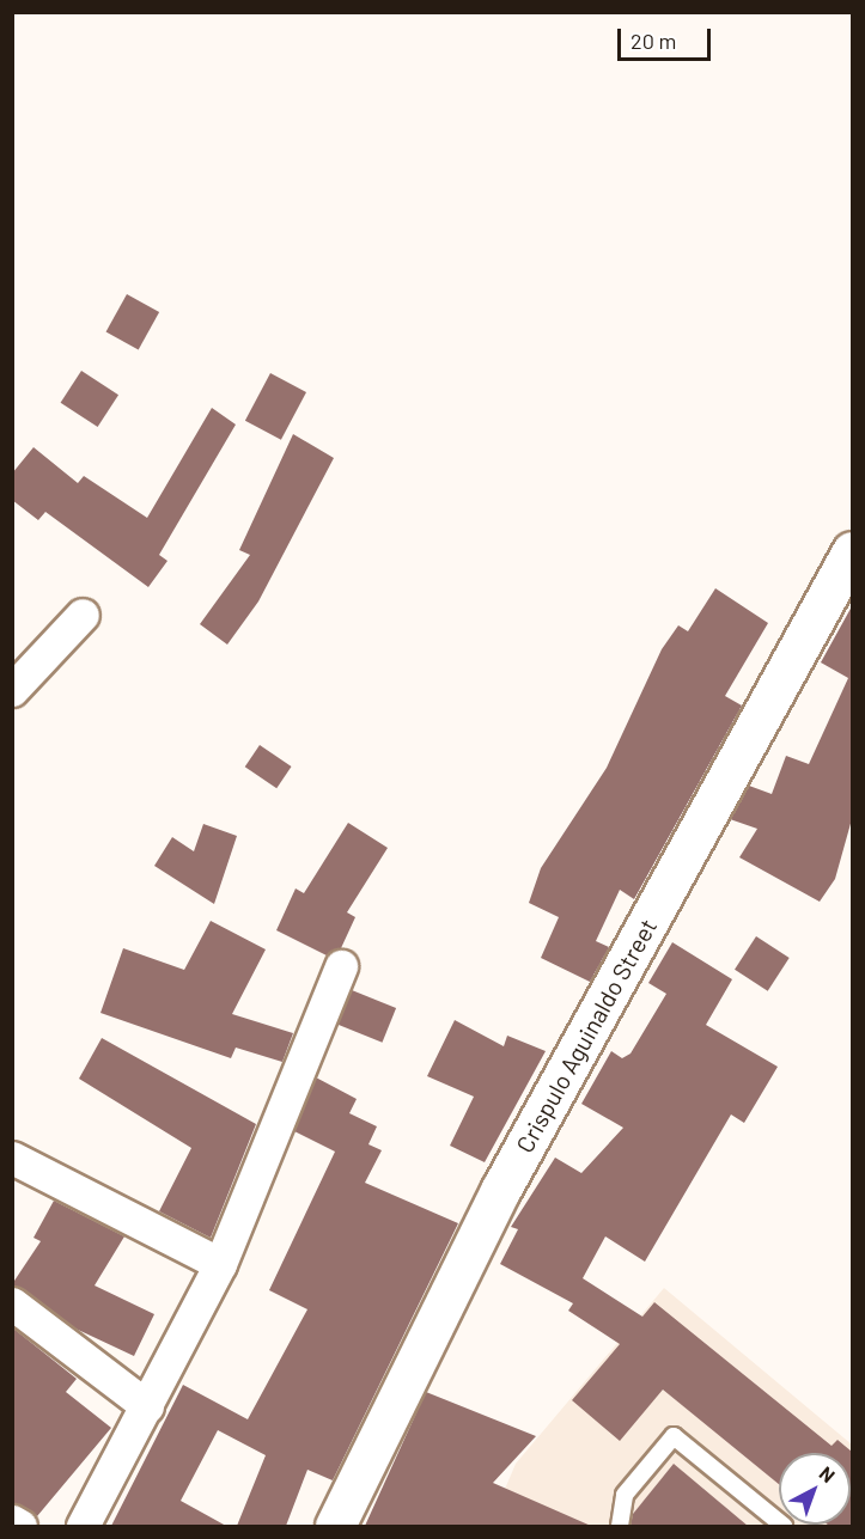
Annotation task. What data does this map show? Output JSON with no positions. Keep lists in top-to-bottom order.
{
  "streets": {
    "street": ["Crispulo Aguinaldo Street"]
  },
  "scale_bar": "20 m",
  "north": "top right"
}
